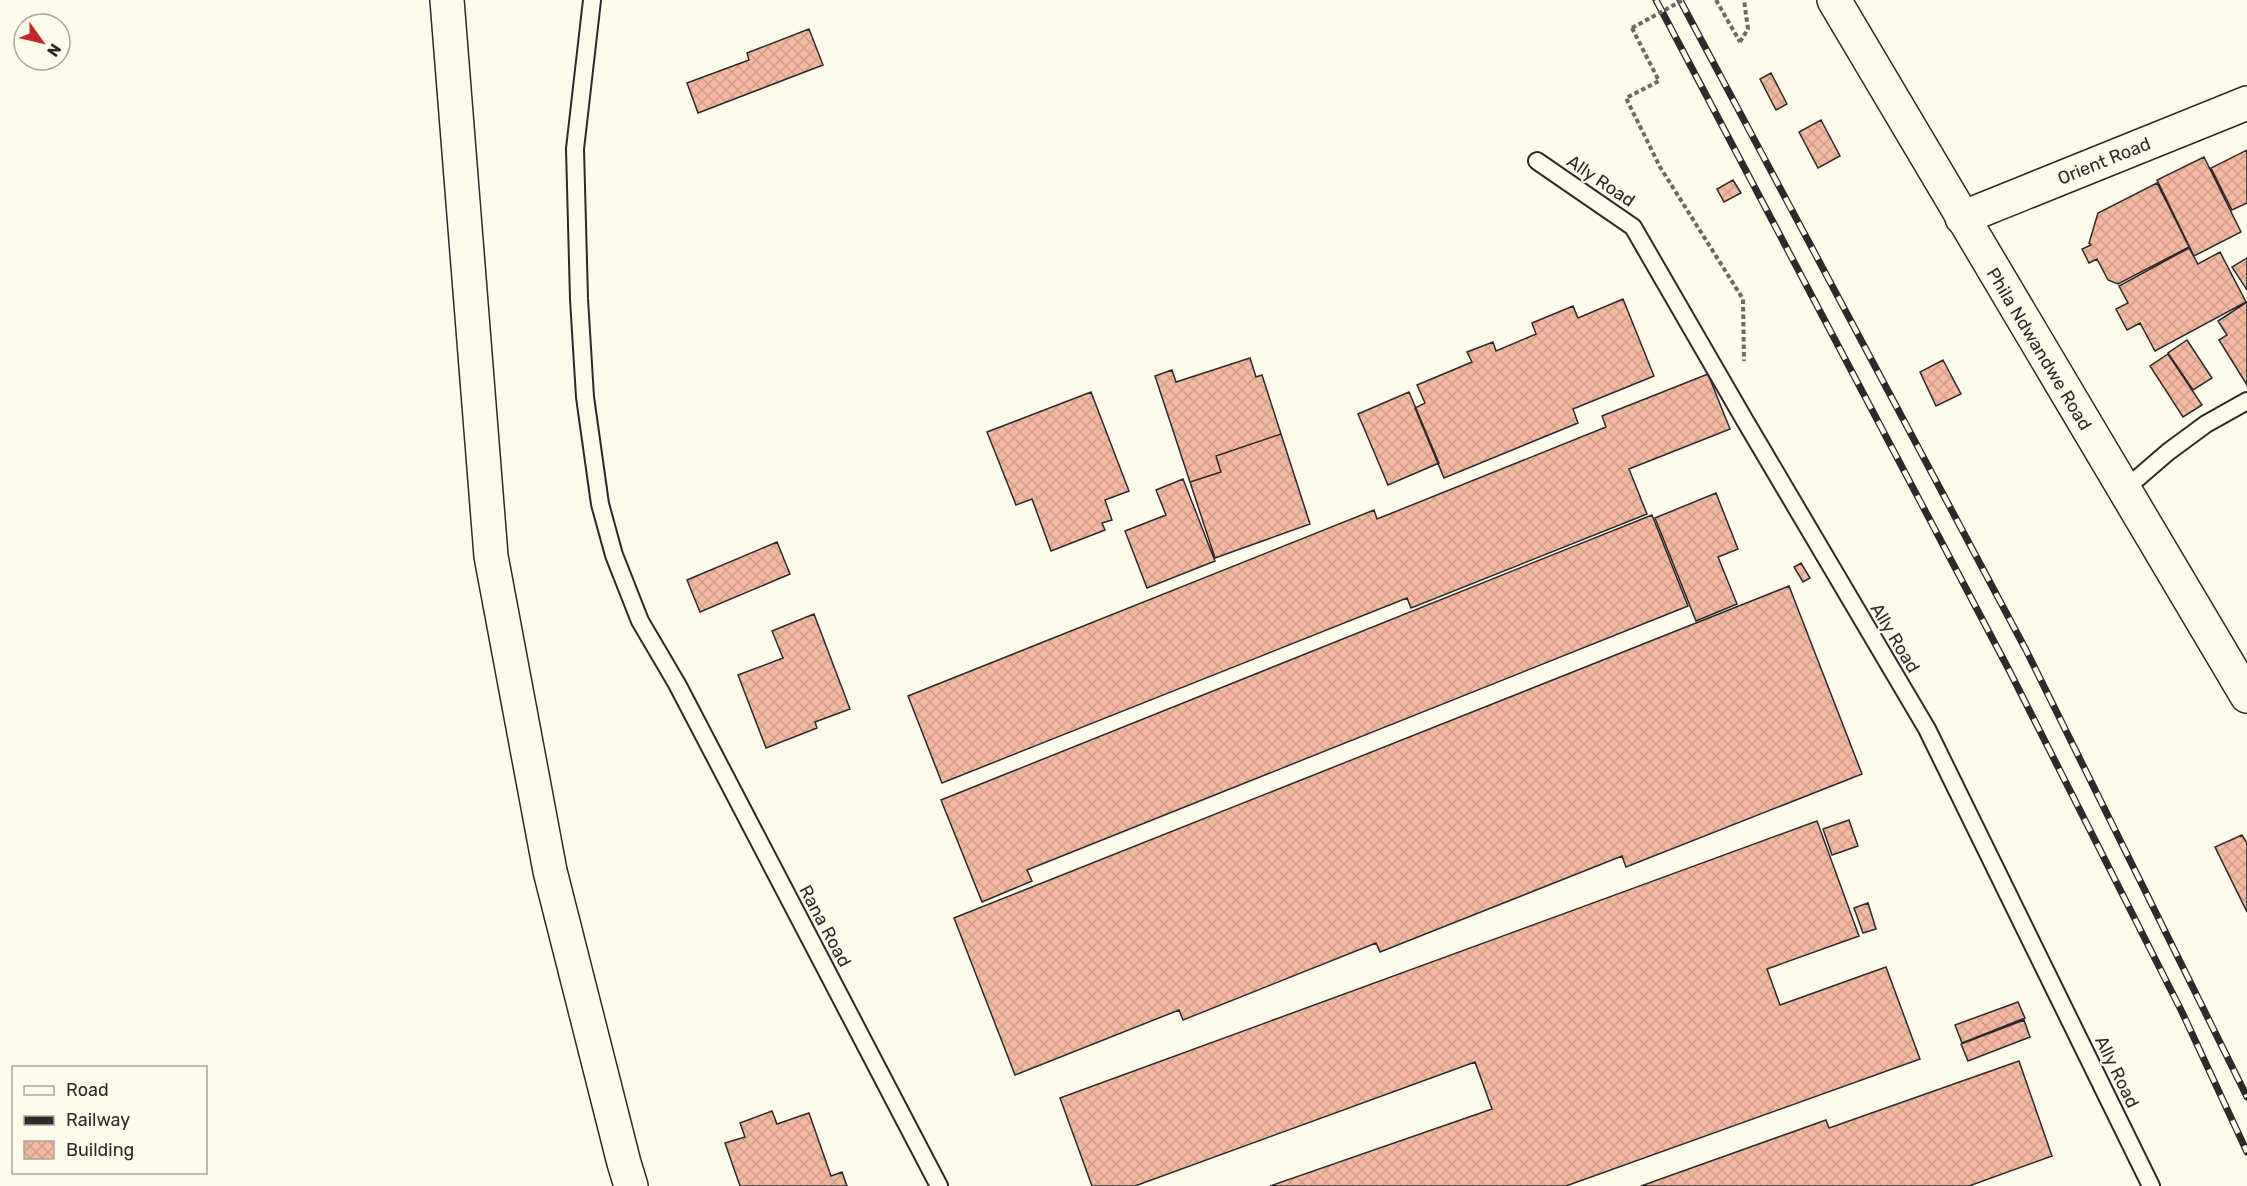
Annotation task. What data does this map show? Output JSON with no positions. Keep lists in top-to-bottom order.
{
  "streets": {
    "main road": ["Orient Road", "Phila Ndwandwe Road"],
    "lane": ["Ally Road", "Rana Road"]
  },
  "crossings": [
    ["Orient Road", "Phila Ndwandwe Road"]
  ],
  "legend": ["Road", "Railway", "Building"],
  "north": "bottom right"
}
